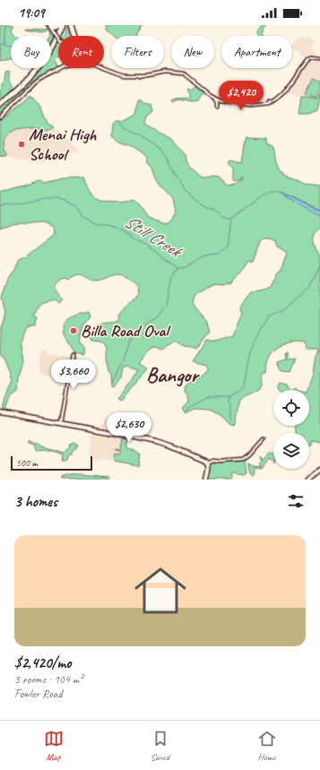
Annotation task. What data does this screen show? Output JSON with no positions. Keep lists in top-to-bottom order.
{
  "districts": ["Bangor"],
  "water": ["Still Creek"],
  "places": ["Menai High School", "Billa Road Oval"],
  "scale_bar": "500 m",
  "page": {
    "status": "19:09",
    "chip": [
      "Buy",
      "Rent",
      "Filters",
      "New",
      "Apartment"
    ],
    "price": ["$2,420", "$3,660", "$2,630"],
    "scale": "500 m",
    "heading": "3 homes",
    "list": [
      {
        "name": "$2,420/mo",
        "note": "3 rooms · 104 m² · Fowler Road"
      }
    ],
    "tabs": ["Map", "Saved", "Home"]
  }
}
